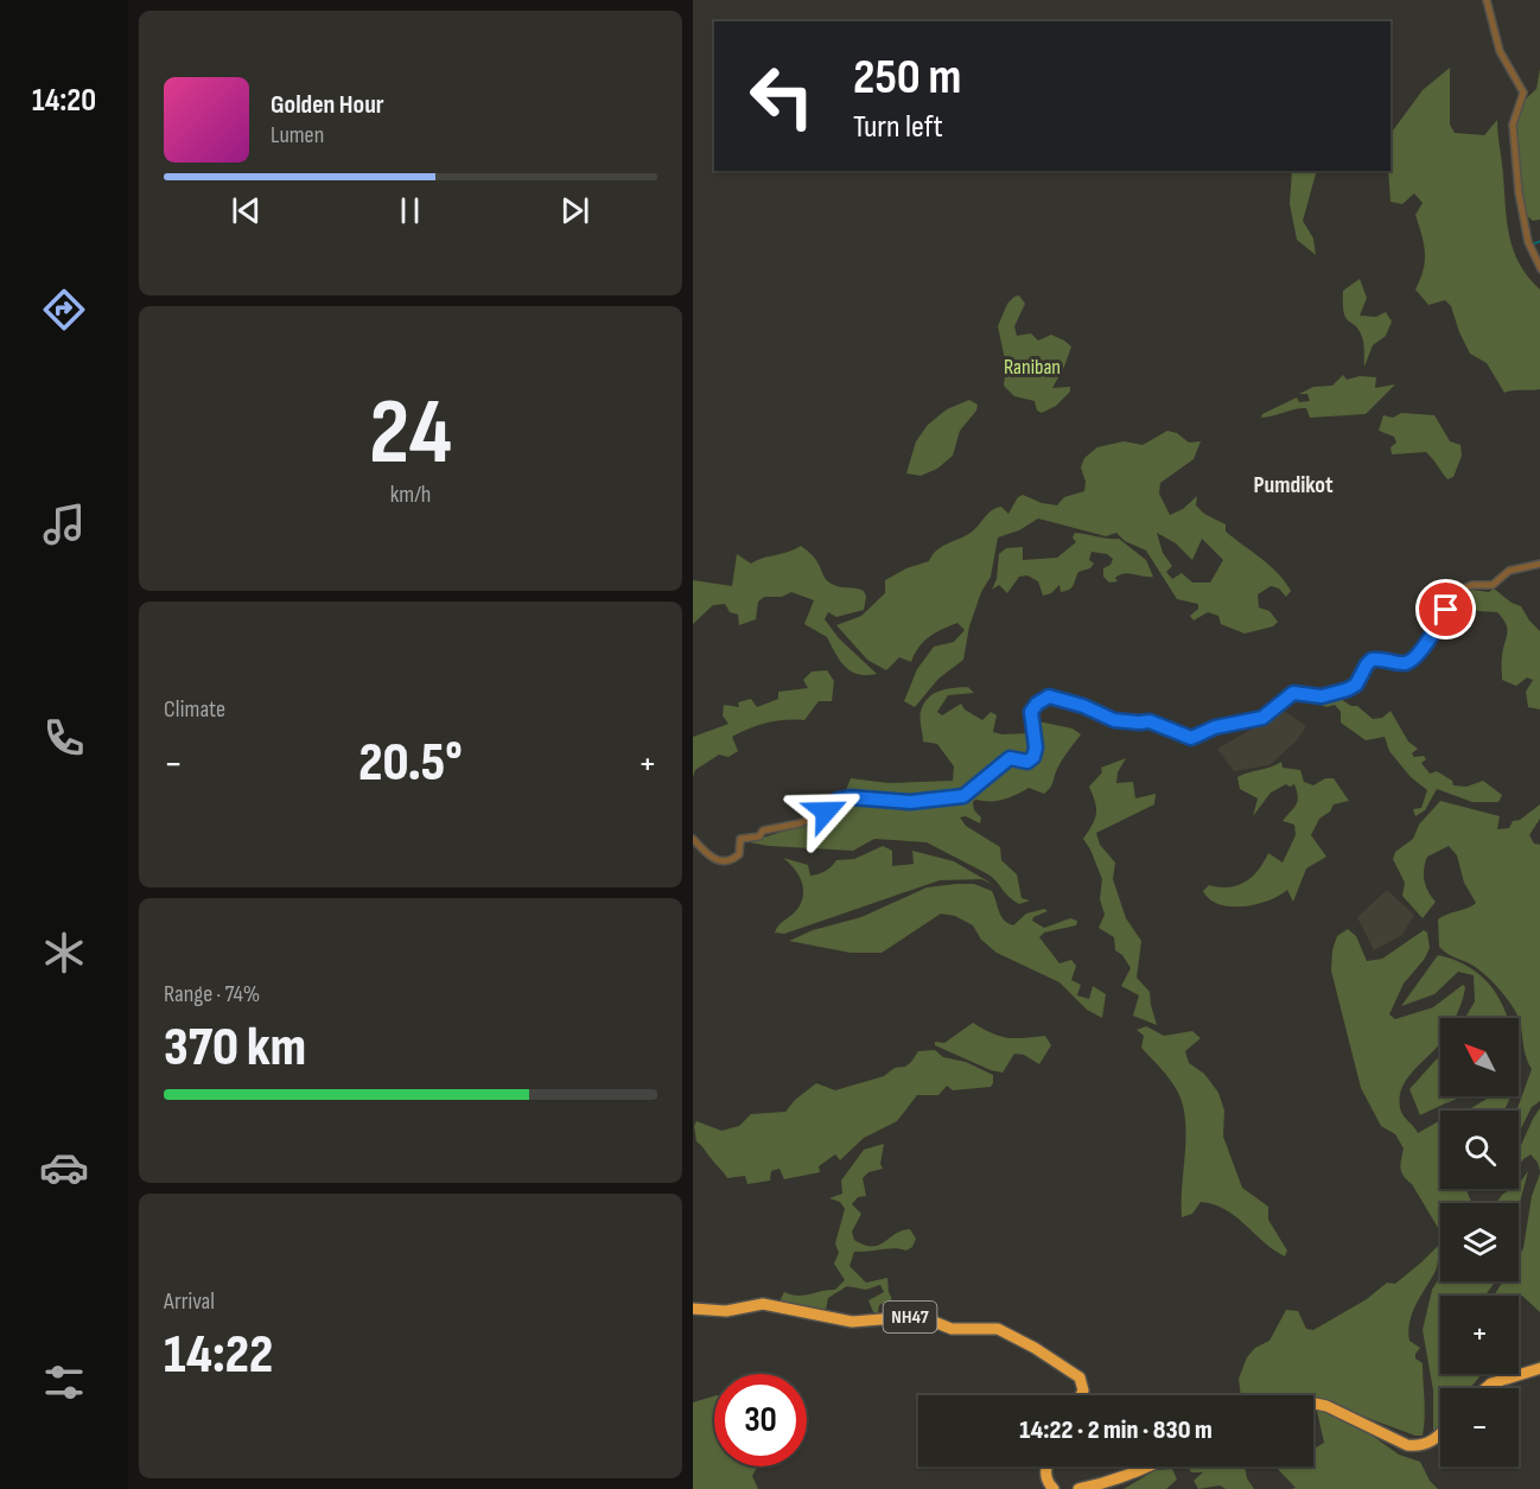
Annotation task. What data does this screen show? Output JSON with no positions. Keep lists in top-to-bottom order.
{
  "streets": {
    "highway": ["NH47"]
  },
  "districts": ["Pumdikot"],
  "parks": ["Raniban"],
  "north": "top left",
  "page": {
    "tabs": "14:20",
    "turn": ["250 m", "Turn left"],
    "song": ["Golden Hour", "Lumen"],
    "tile": [
      ["24", "km/h"],
      "Climate",
      ["Range · 74%", "370 km"],
      ["Arrival", "14:22"]
    ],
    "heat": ["−", "20.5°", "+"],
    "map_buttons": ["+", "−"],
    "limit": "30",
    "trip": "14:22 · 2 min · 830 m"
  }
}
